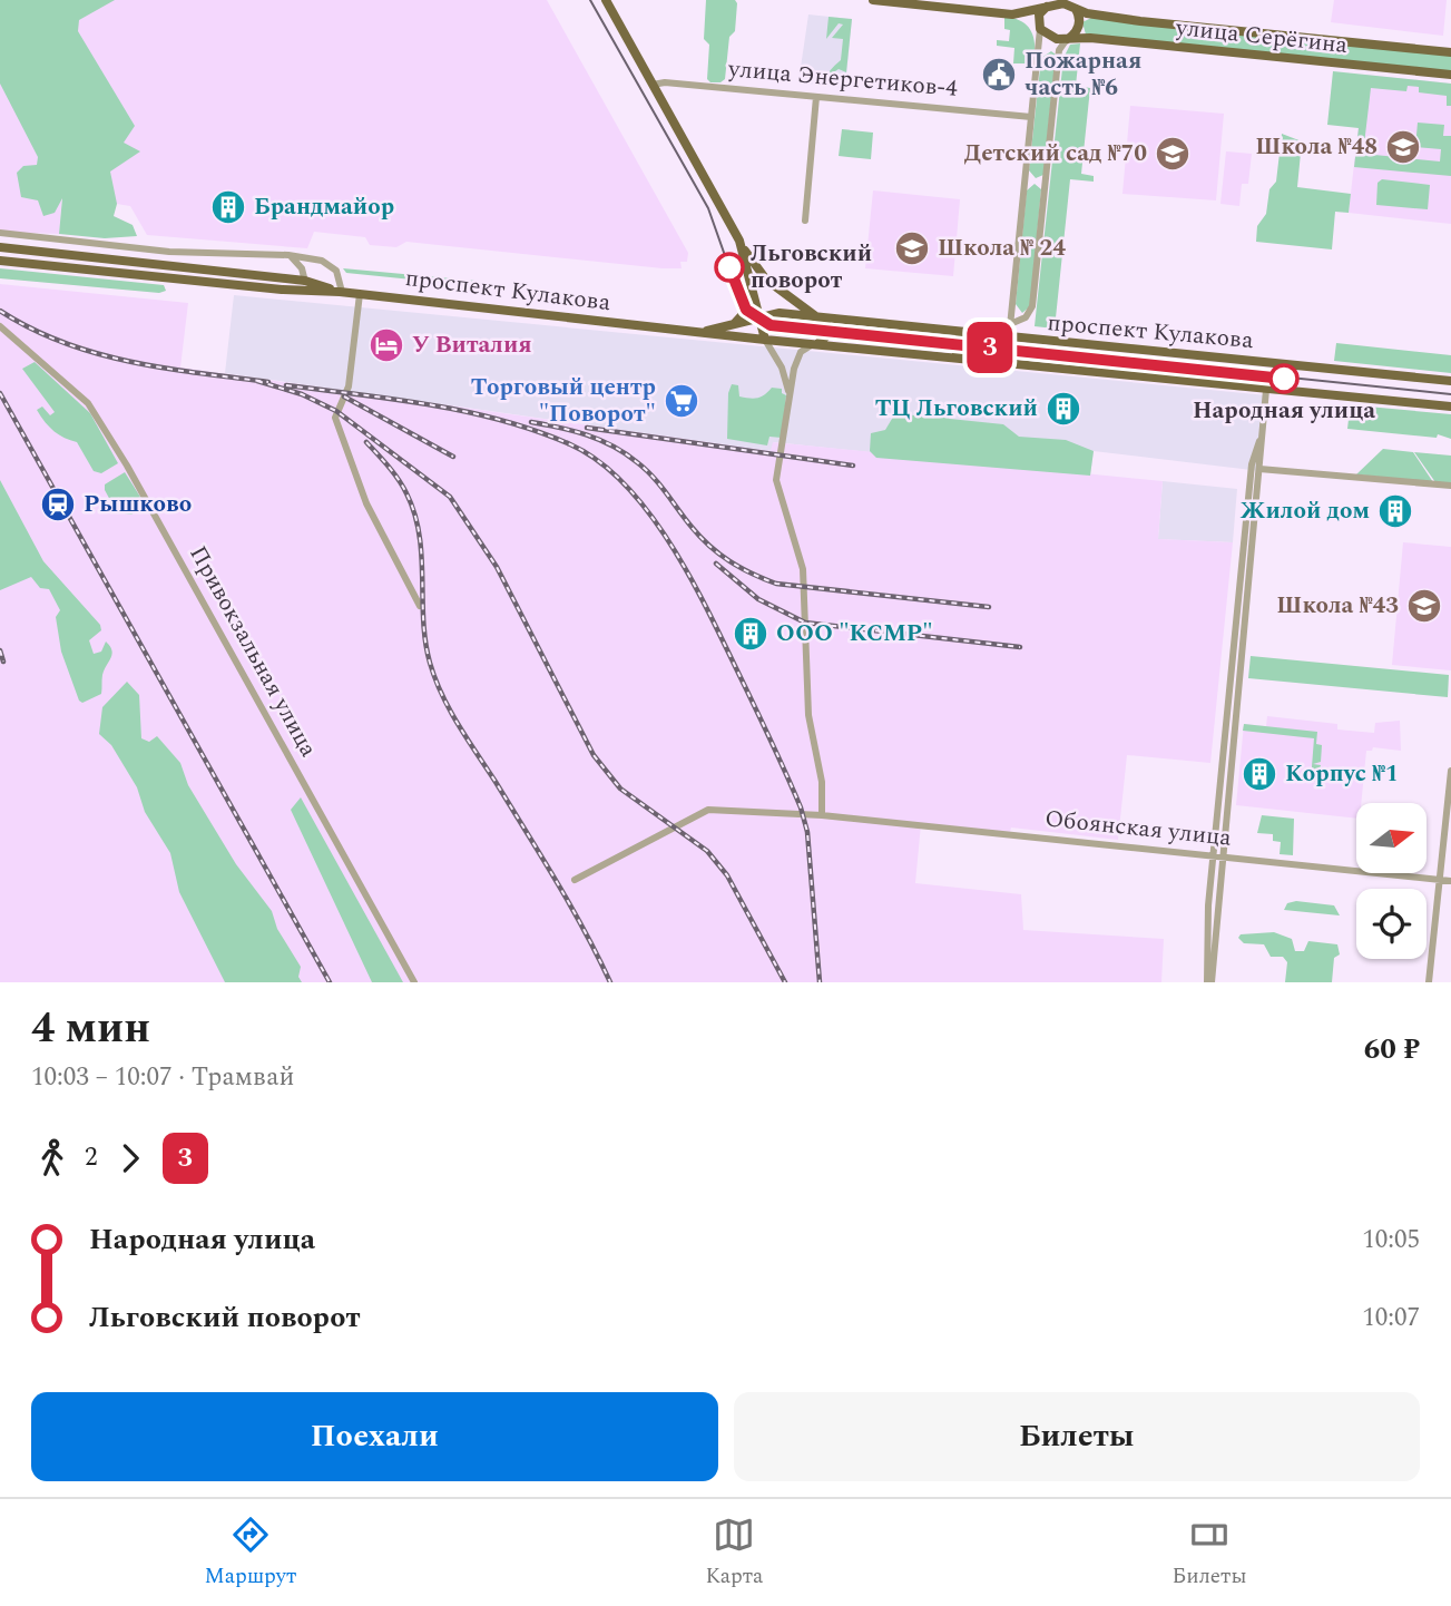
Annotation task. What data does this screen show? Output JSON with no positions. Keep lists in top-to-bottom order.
{
  "streets": {
    "main road": ["улица Серёгина", "проспект Кулакова"],
    "street": ["улица Энергетиков-4", "Привокзальная улица", "Обоянская улица"]
  },
  "places": {
    "public building": ["Пожарная часть №6"],
    "school or university": [
      "Школа №48",
      "Детский сад №70",
      "Школа № 24",
      "Школа №43"
    ],
    "building": [
      "Брандмайор",
      "ТЦ Льговский",
      "Жилой дом",
      "ООО \"КСМР\"",
      "Корпус №1"
    ],
    "other": ["Льговский поворот", "Народная улица"],
    "hotel": ["У Виталия"],
    "supermarket": ["Торговый центр \"Поворот\""],
    "station": ["Рышково"]
  },
  "lines": ["tram line 3"],
  "north": "right",
  "page": {
    "on_map": "3",
    "heading": ["4 мин", "10:03 – 10:07 · Трамвай", "60 ₽"],
    "legs": ["2", "3"],
    "list": [
      {
        "name": "Народная улица",
        "value": "10:05"
      },
      {
        "name": "Льговский поворот",
        "value": "10:07"
      }
    ],
    "buttons": ["Поехали", "Билеты"],
    "tabs": ["Маршрут", "Карта", "Билеты"]
  }
}
